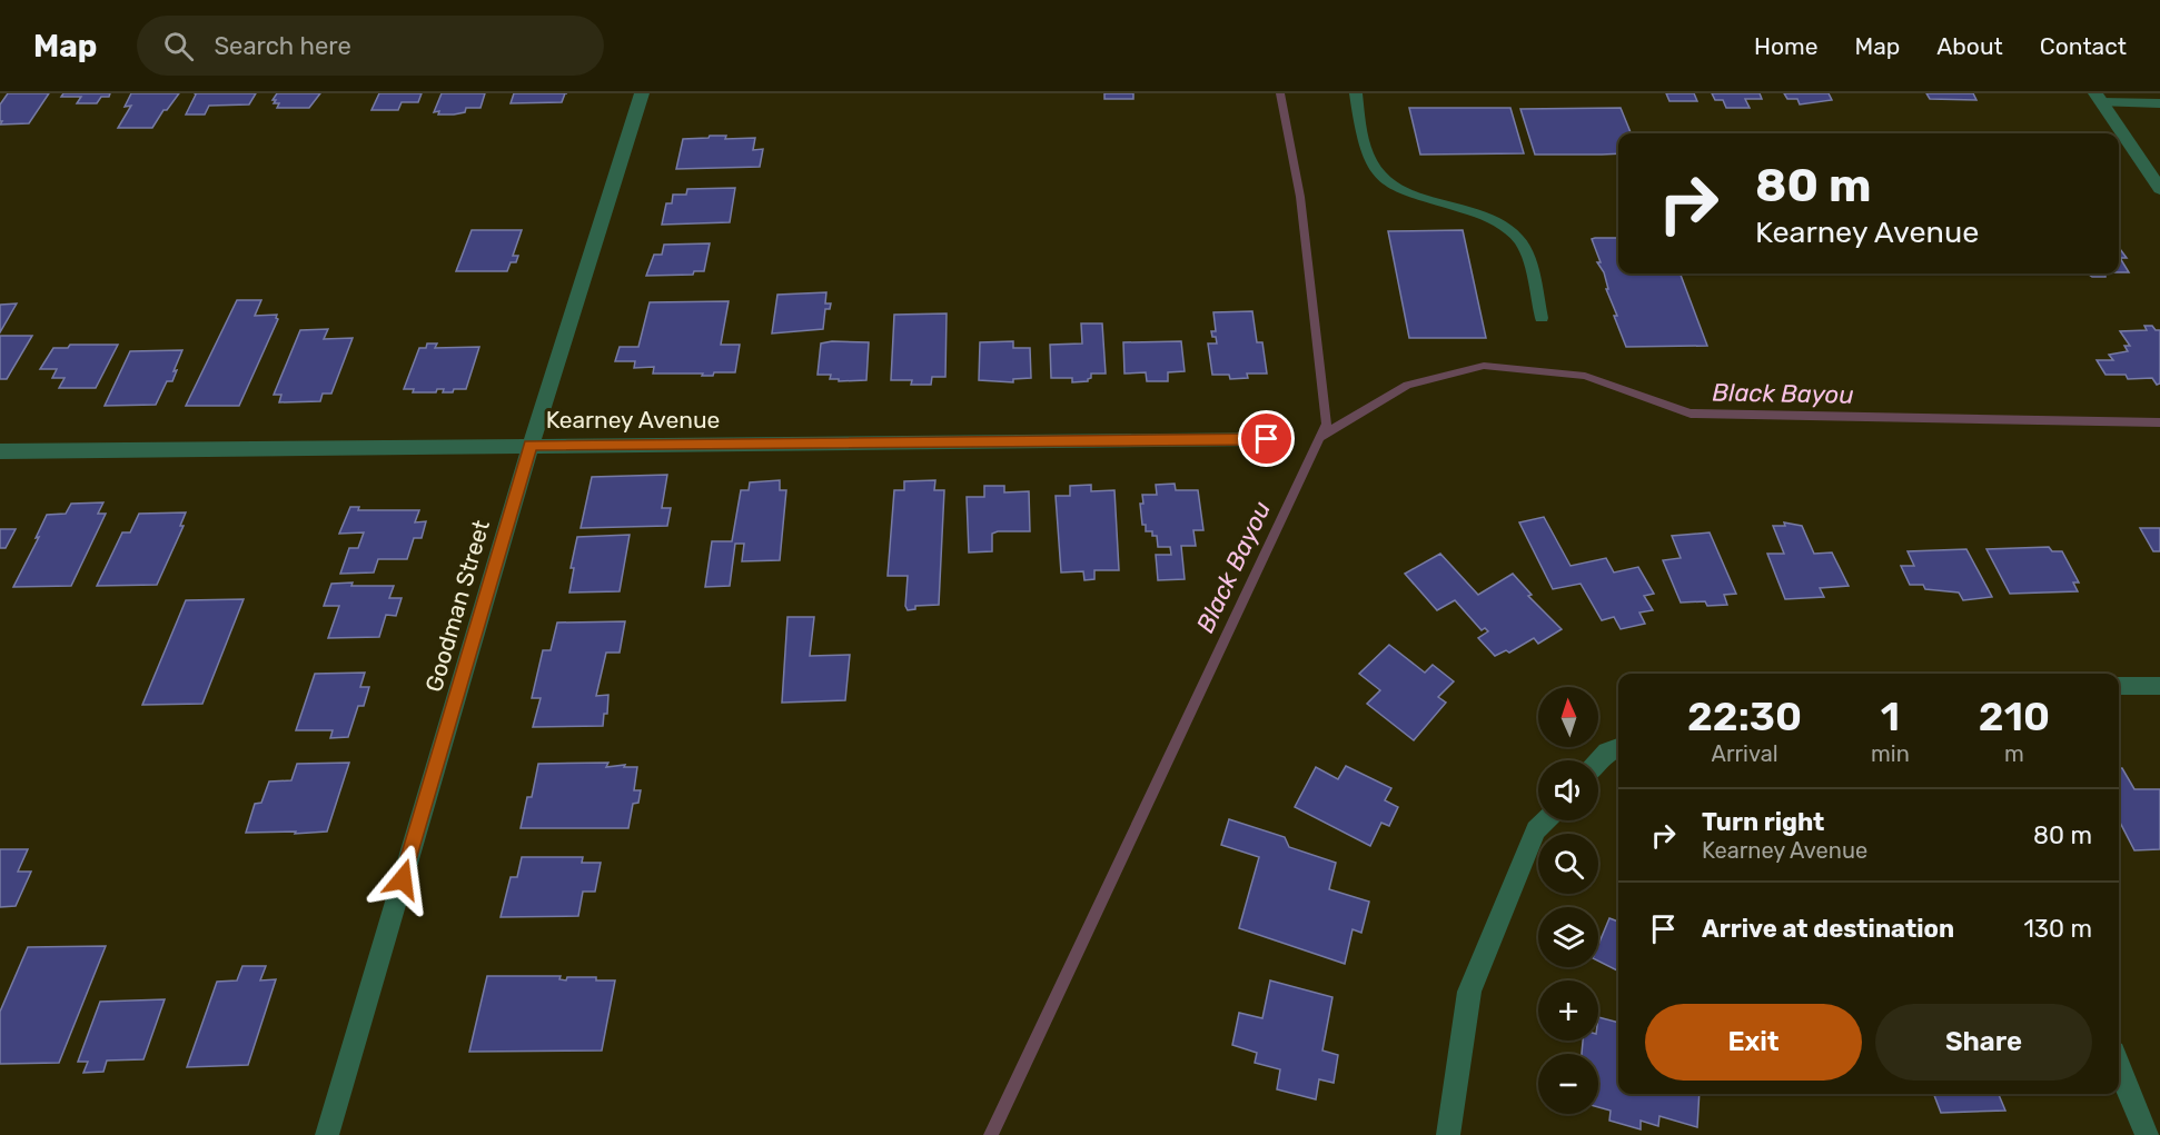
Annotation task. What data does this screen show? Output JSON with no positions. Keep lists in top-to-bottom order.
{
  "streets": {
    "street": ["Kearney Avenue", "Goodman Street"]
  },
  "crossings": [
    ["Kearney Avenue", "Goodman Street"]
  ],
  "water": ["Black Bayou"],
  "north": "top",
  "page": {
    "header": "Map",
    "search": "Search here",
    "nav": [
      "Home",
      "Map",
      "About",
      "Contact"
    ],
    "turn": ["80 m", "Kearney Avenue"],
    "eta": [
      "22:30",
      "Arrival",
      "1",
      "min",
      "210",
      "m"
    ],
    "map_buttons": ["+", "−"],
    "list": [
      {
        "name": "Turn right",
        "note": "Kearney Avenue",
        "value": "80 m"
      },
      {
        "name": "Arrive at destination",
        "value": "130 m"
      }
    ],
    "buttons": ["Exit", "Share"]
  }
}
